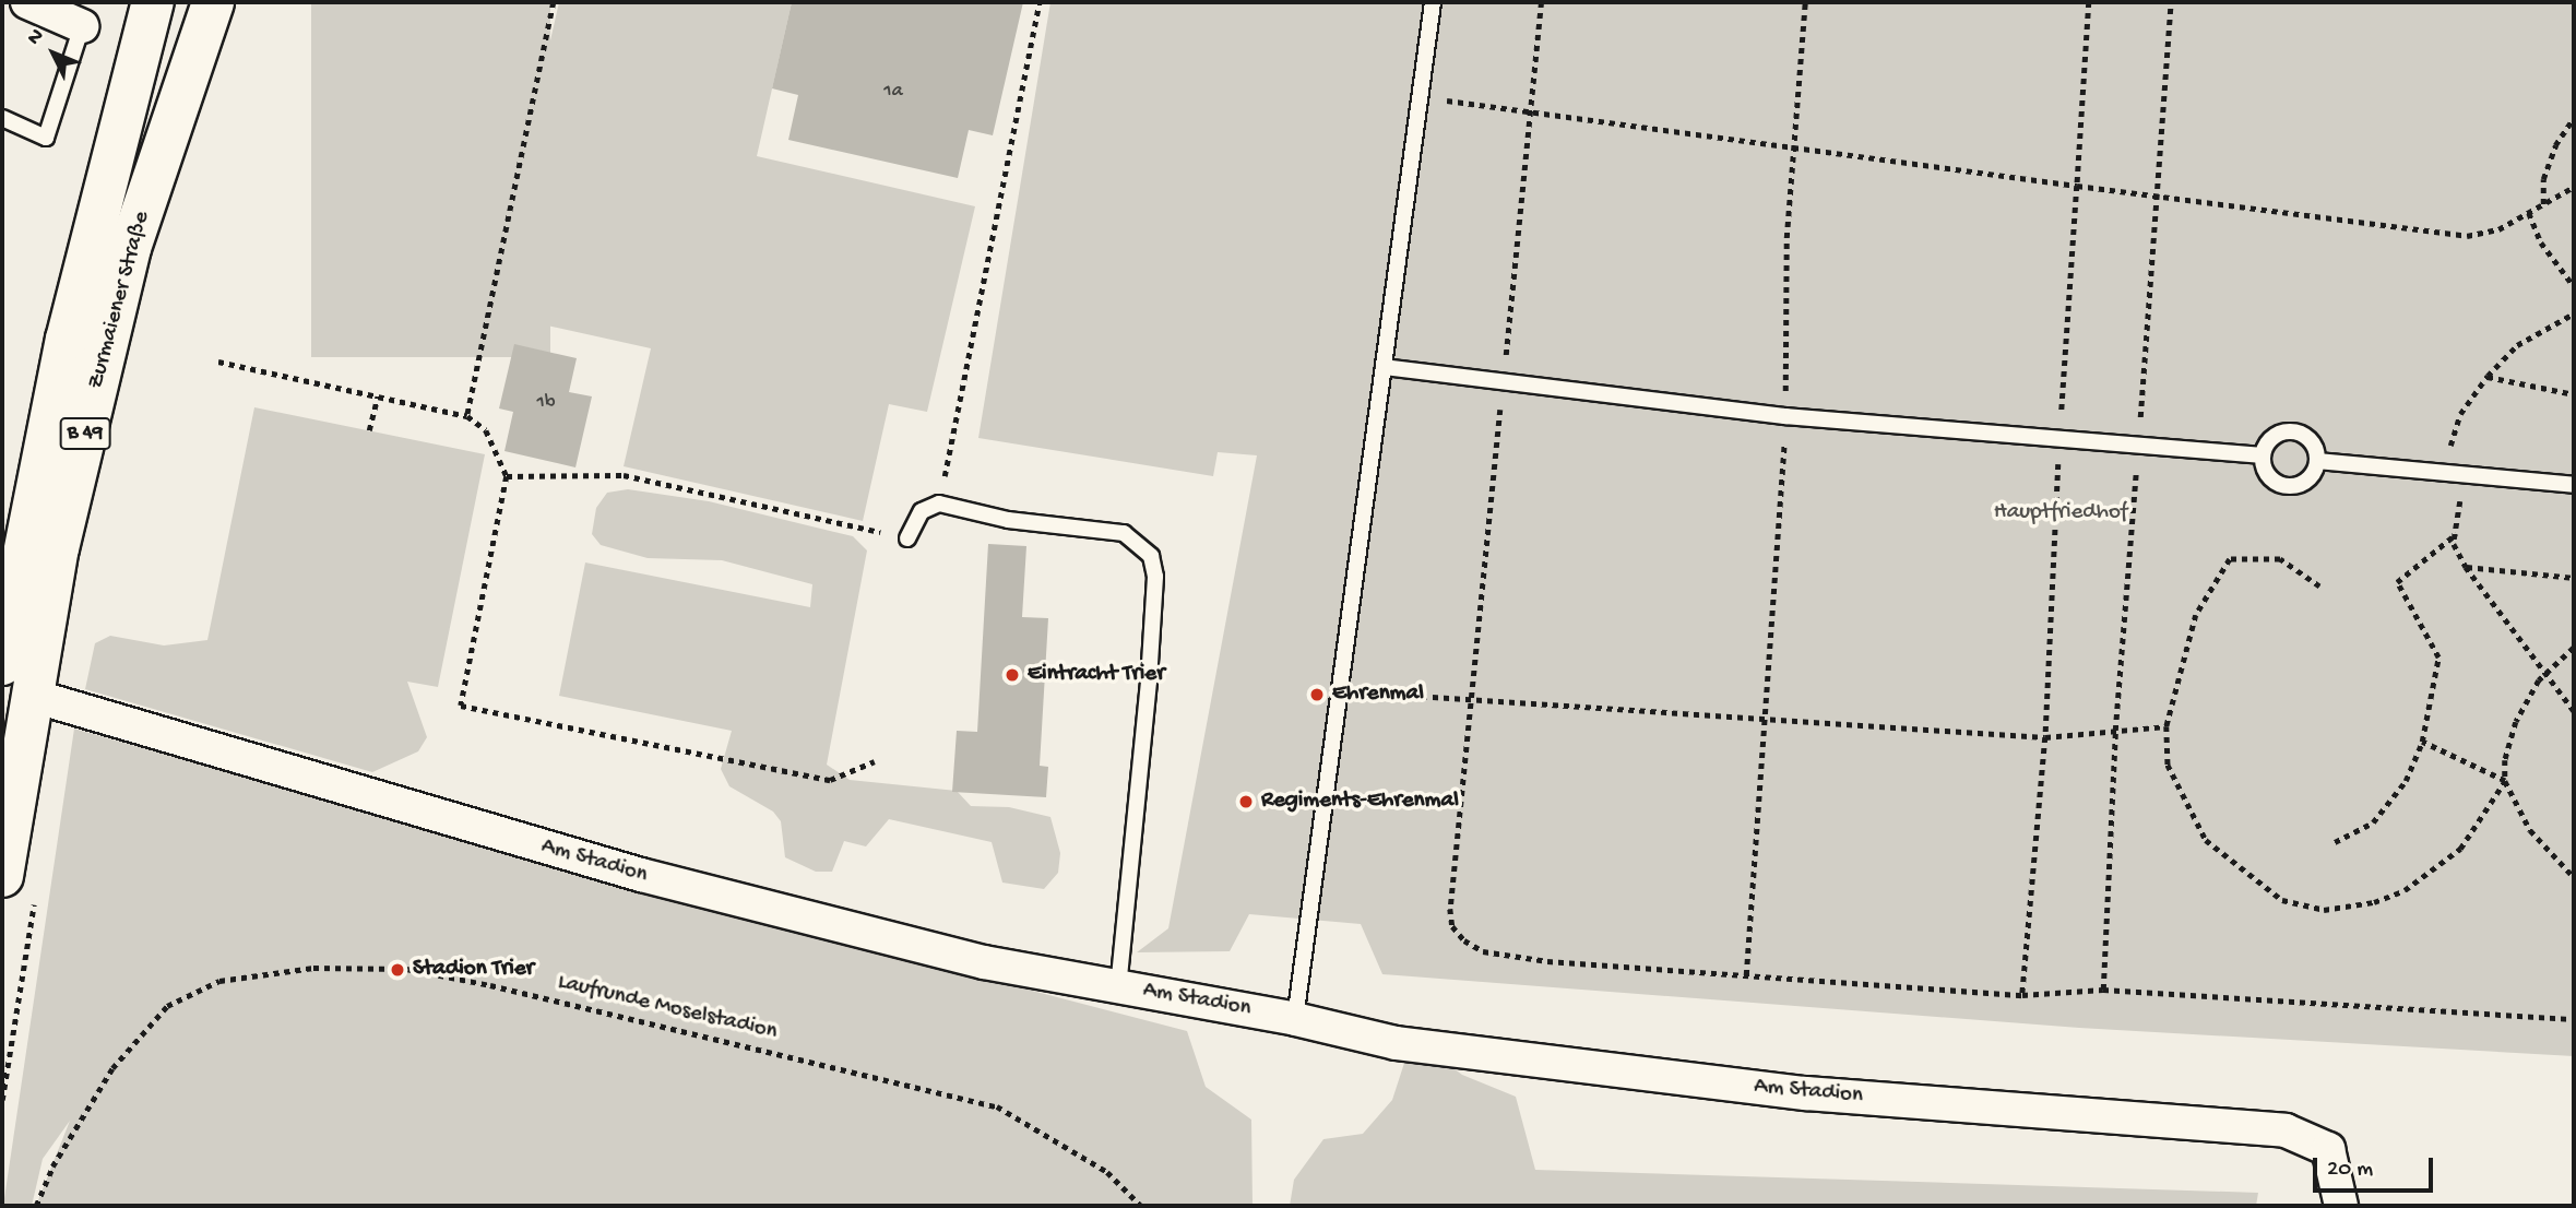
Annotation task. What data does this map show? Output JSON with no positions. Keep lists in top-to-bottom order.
{
  "streets": {
    "main road": ["Zurmaiener Straße", "B 49"],
    "street": ["Am Stadion"],
    "path": ["Laufrunde Moselstadion"]
  },
  "crossings": [
    ["Zurmaiener Straße", "Am Stadion"]
  ],
  "parks": ["Hauptfriedhof"],
  "places": [
    "Eintracht Trier",
    "Ehrenmal",
    "Regiments-Ehrenmal",
    "Stadion Trier"
  ],
  "house_numbers": ["1a", "1b"],
  "scale_bar": "20 m",
  "north": "top left"
}
